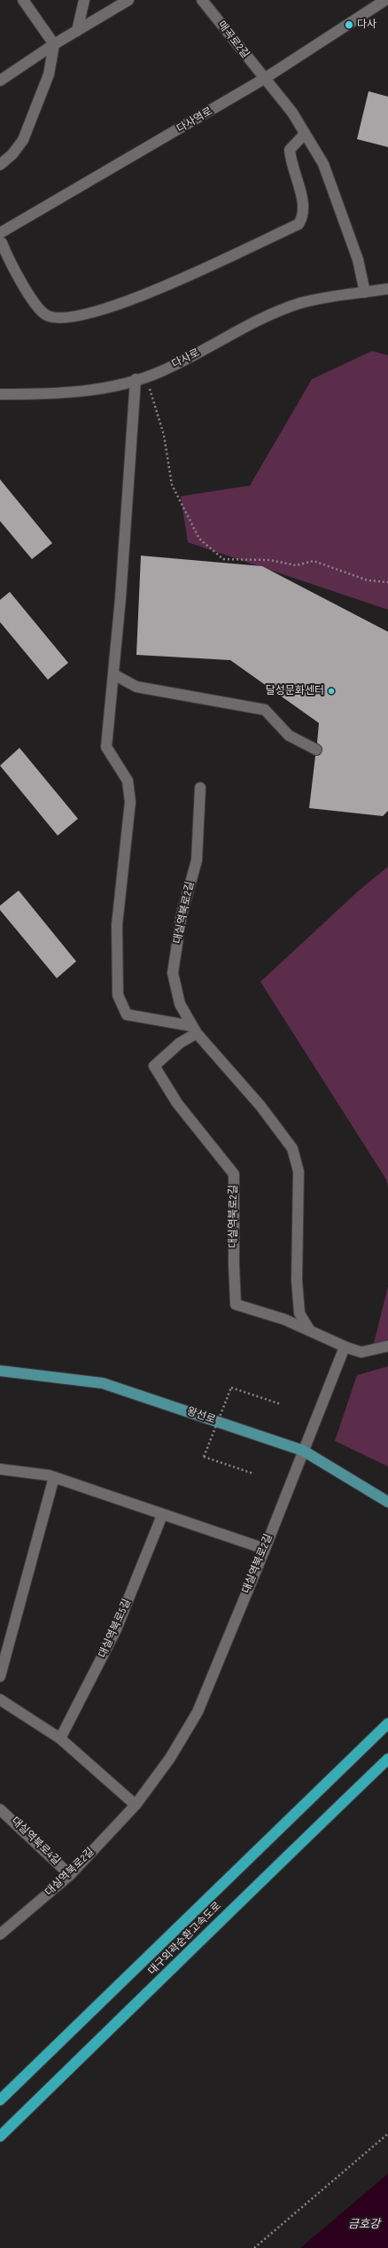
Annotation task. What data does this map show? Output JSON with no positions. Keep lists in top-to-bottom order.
{
  "streets": {
    "highway": ["대구외곽순환고속도로"],
    "main road": ["왕선로"],
    "street": [
      "매곡로2길",
      "다사역로",
      "다사로",
      "대실역북로2길",
      "대실역북로5길",
      "대실역북로4길"
    ]
  },
  "crossings": [
    ["매곡로2길", "다사역로"],
    ["대실역북로2길", "왕선로"],
    ["대실역북로2길", "대실역북로4길"]
  ],
  "water": ["금호강"],
  "places": ["다사", "달성문화센터"]
}
